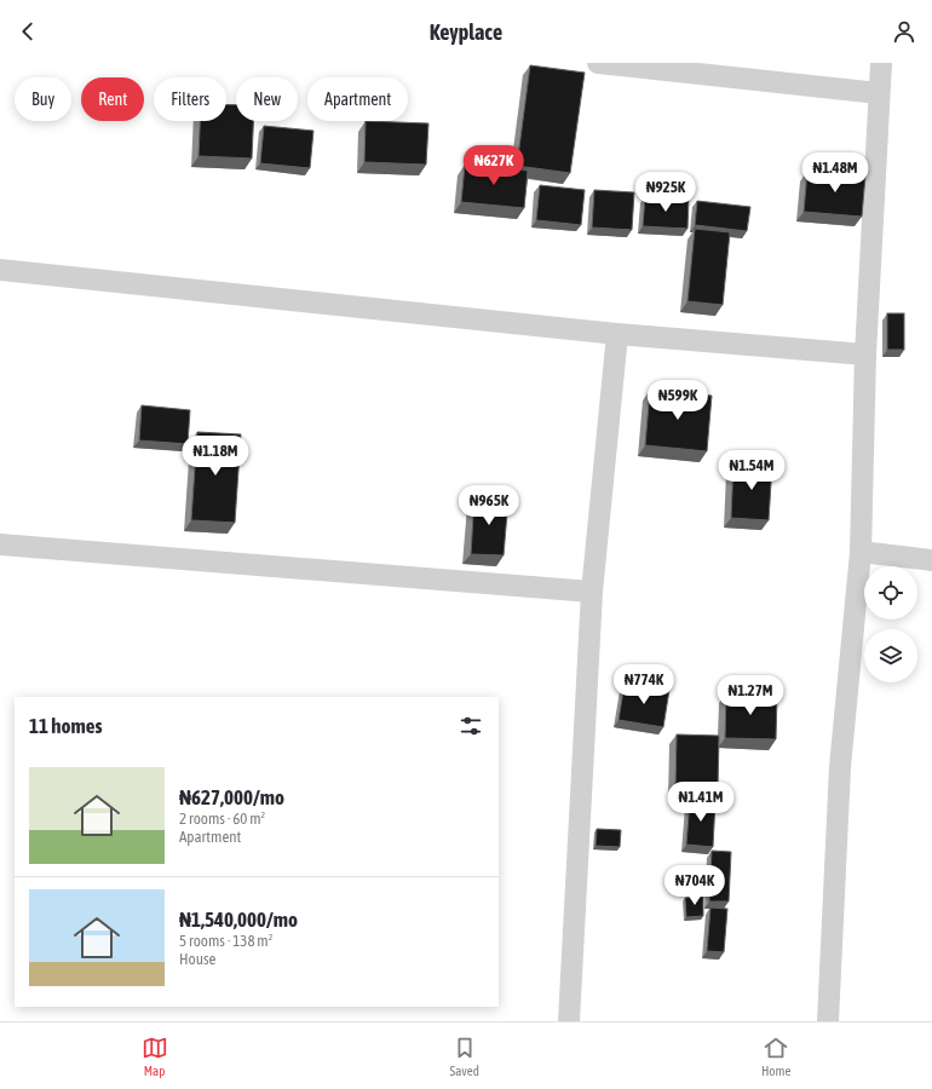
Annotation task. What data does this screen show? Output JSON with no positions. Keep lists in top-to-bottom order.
{
  "page": {
    "header": "Keyplace",
    "chip": [
      "Buy",
      "Rent",
      "Filters",
      "New",
      "Apartment"
    ],
    "price": [
      "₦627K",
      "₦1.48M",
      "₦925K",
      "₦599K",
      "₦1.18M",
      "₦1.54M",
      "₦965K",
      "₦774K",
      "₦1.27M",
      "₦1.41M",
      "₦704K"
    ],
    "heading": "11 homes",
    "list": [
      {
        "name": "₦627,000/mo",
        "note": "2 rooms · 60 m² · Apartment"
      },
      {
        "name": "₦1,540,000/mo",
        "note": "5 rooms · 138 m² · House"
      }
    ],
    "tabs": ["Map", "Saved", "Home"]
  }
}
